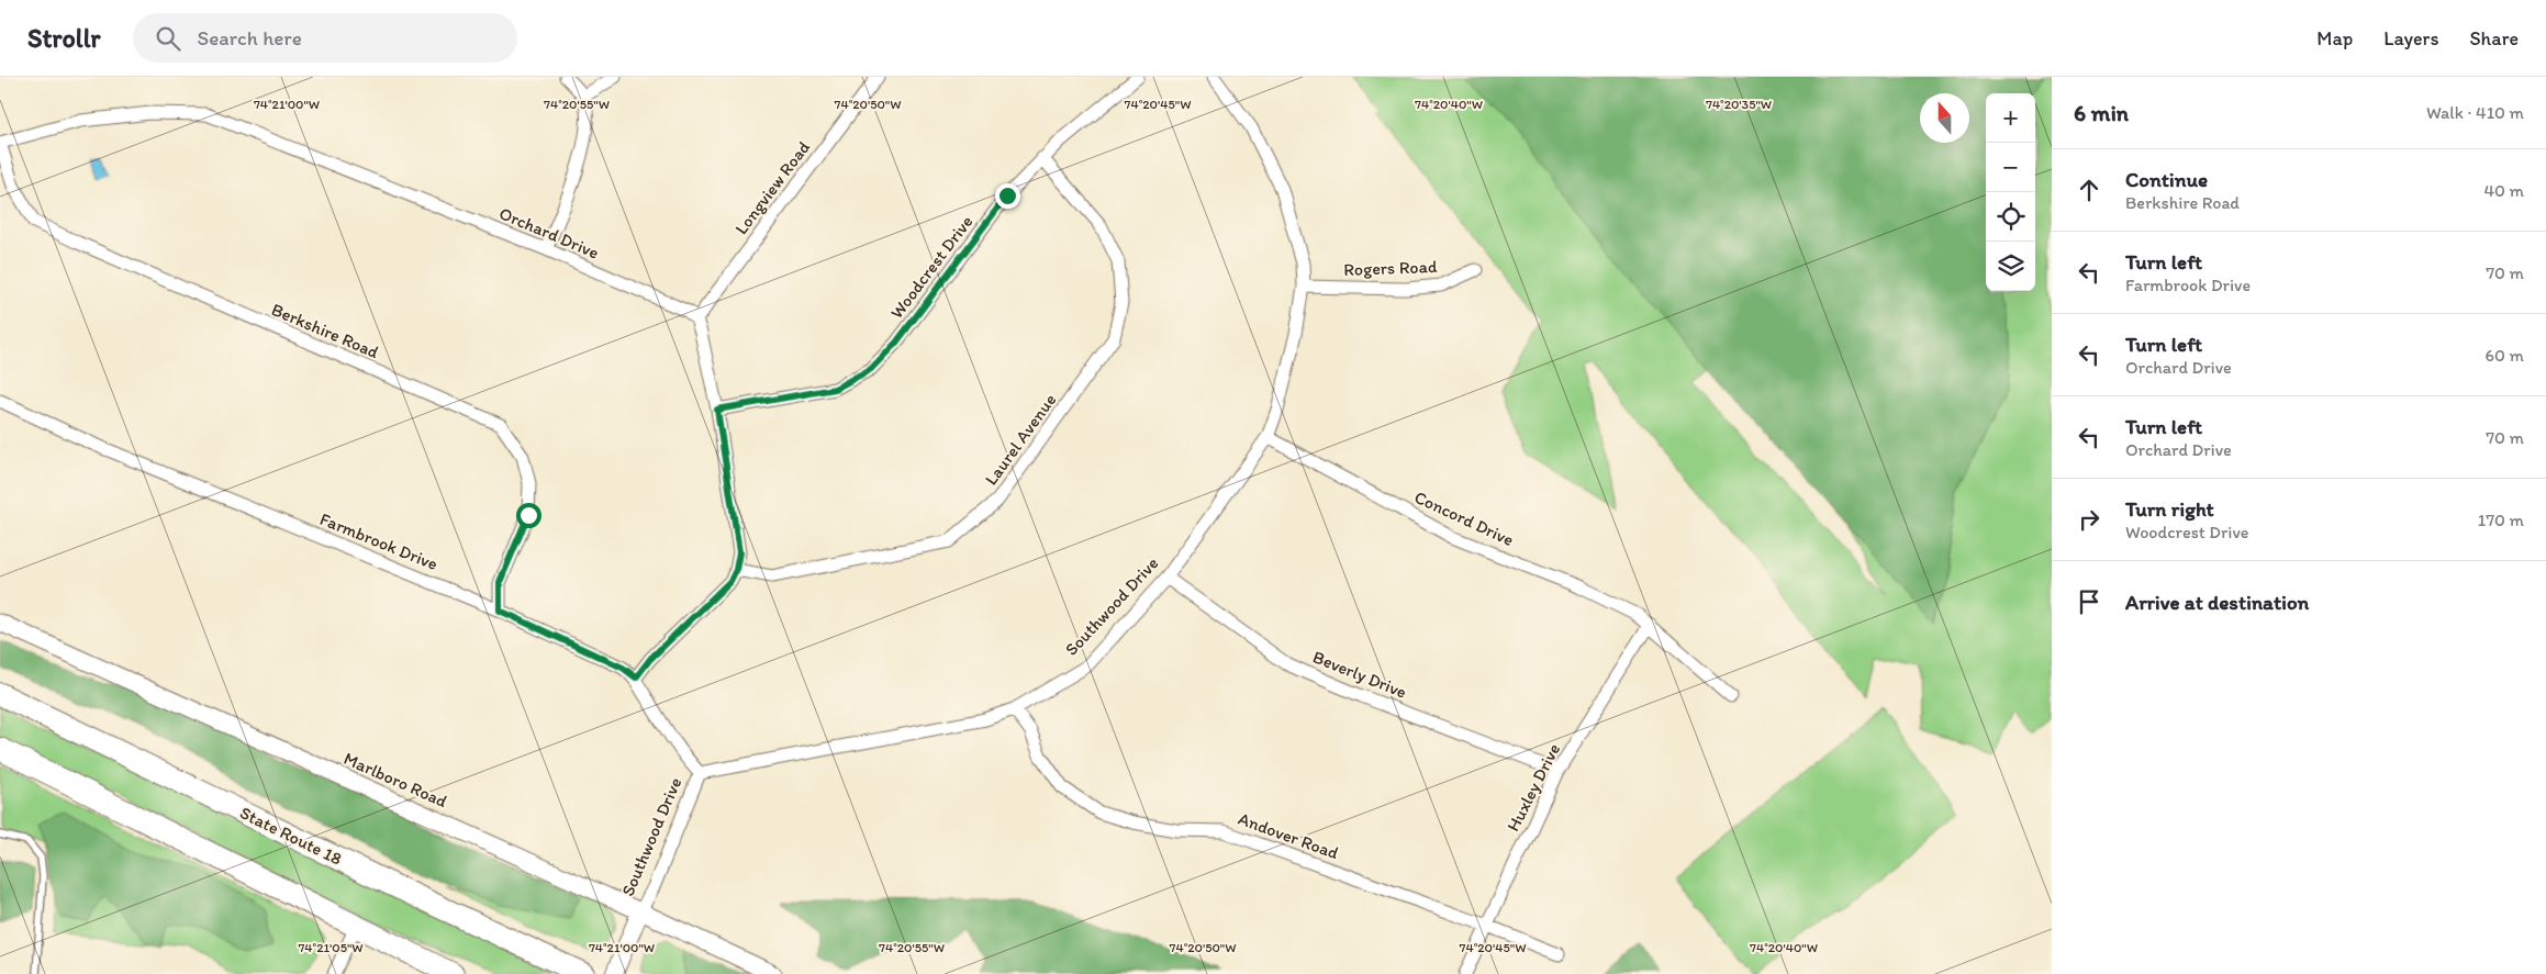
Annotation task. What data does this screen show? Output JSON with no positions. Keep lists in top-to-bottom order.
{
  "streets": {
    "highway": ["State Route 18"],
    "street": [
      "Longview Road",
      "Orchard Drive",
      "Woodcrest Drive",
      "Rogers Road",
      "Berkshire Road",
      "Laurel Avenue",
      "Concord Drive",
      "Farmbrook Drive",
      "Southwood Drive",
      "Beverly Drive",
      "Marlboro Road",
      "Huxley Drive",
      "Andover Road"
    ]
  },
  "crossings": [
    ["Longview Road", "Orchard Drive"],
    ["Orchard Drive", "Berkshire Road"],
    ["Woodcrest Drive", "Laurel Avenue"],
    ["Rogers Road", "Southwood Drive"],
    ["Berkshire Road", "Farmbrook Drive"],
    ["Concord Drive", "Southwood Drive"],
    ["Concord Drive", "Huxley Drive"],
    ["Southwood Drive", "Beverly Drive"],
    ["Southwood Drive", "Marlboro Road"],
    ["Southwood Drive", "Andover Road"],
    ["Beverly Drive", "Huxley Drive"],
    ["Huxley Drive", "Andover Road"]
  ],
  "north": "top",
  "page": {
    "header": "Strollr",
    "search": "Search here",
    "nav": ["Map", "Layers", "Share"],
    "heading": ["6 min", "Walk · 410 m"],
    "map_buttons": ["+", "−"],
    "list": [
      ["Continue", "Berkshire Road", "40 m"],
      ["Turn left", "Farmbrook Drive", "70 m"],
      ["Turn left", "Orchard Drive", "60 m"],
      ["Turn left", "Orchard Drive", "70 m"],
      ["Turn right", "Woodcrest Drive", "170 m"],
      "Arrive at destination"
    ]
  },
  "coordinates": [
    "74°21'00\"W",
    "74°20'55\"W",
    "74°20'50\"W",
    "74°20'45\"W",
    "74°20'40\"W",
    "74°20'35\"W",
    "74°21'05\"W"
  ]
}
